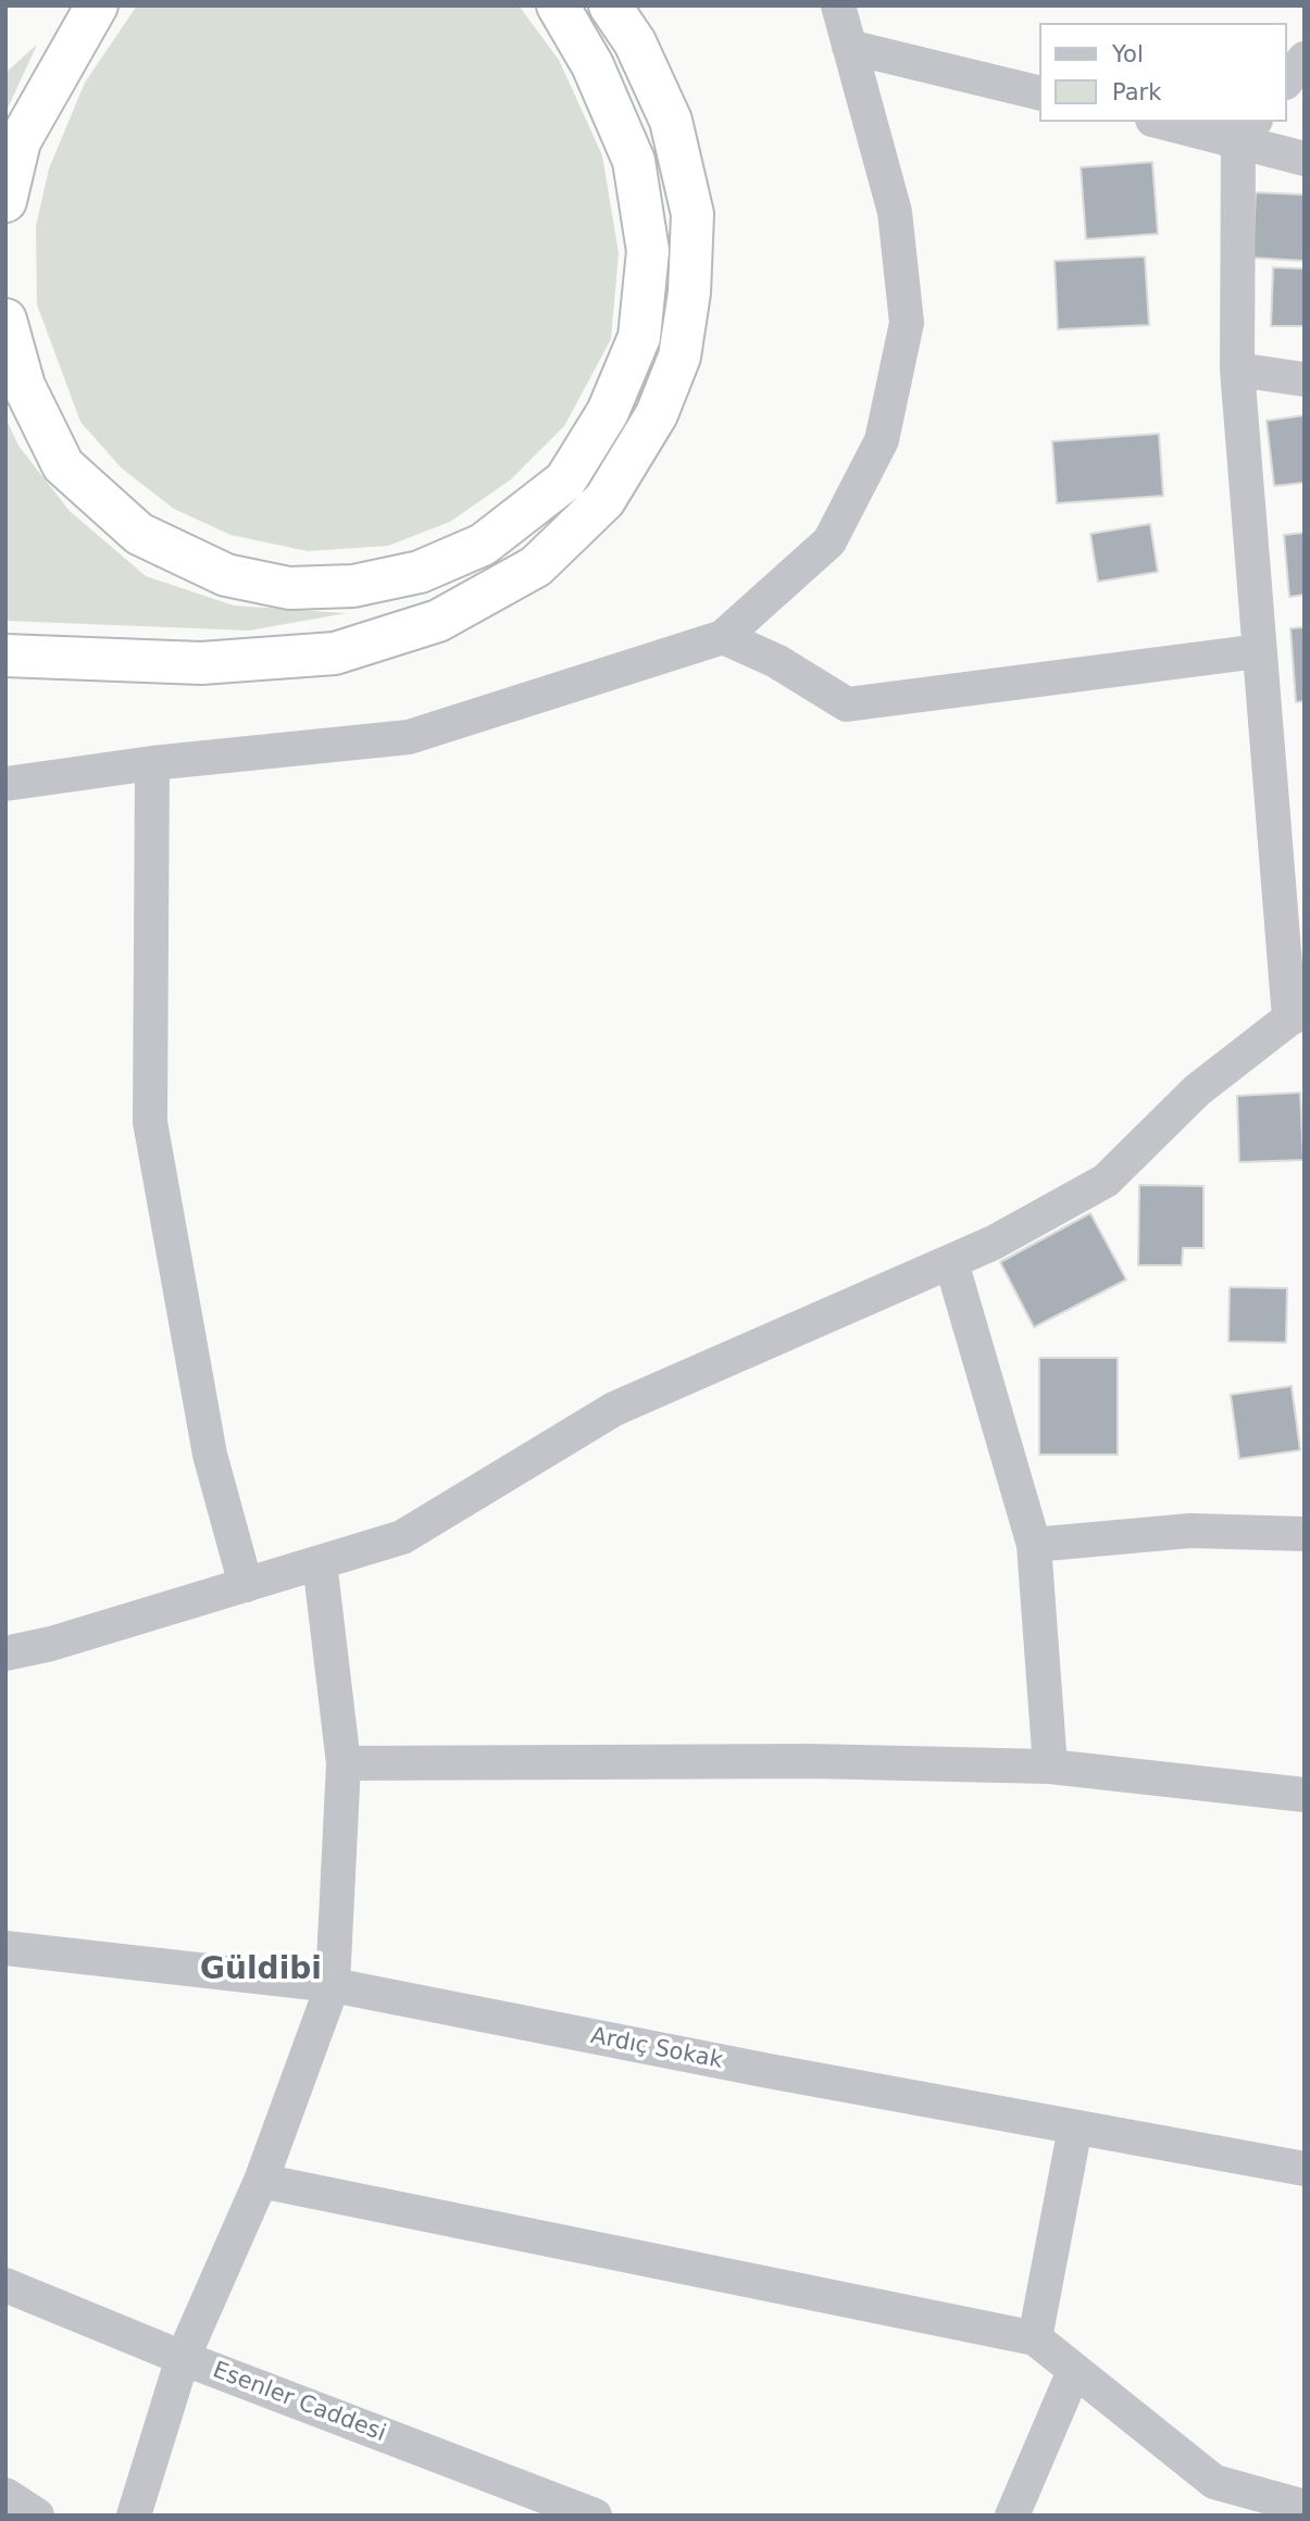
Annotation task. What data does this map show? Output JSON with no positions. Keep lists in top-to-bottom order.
{
  "streets": {
    "street": ["Ardıç Sokak", "Esenler Caddesi"]
  },
  "districts": ["Güldibi"],
  "legend": ["Yol", "Park"]
}
